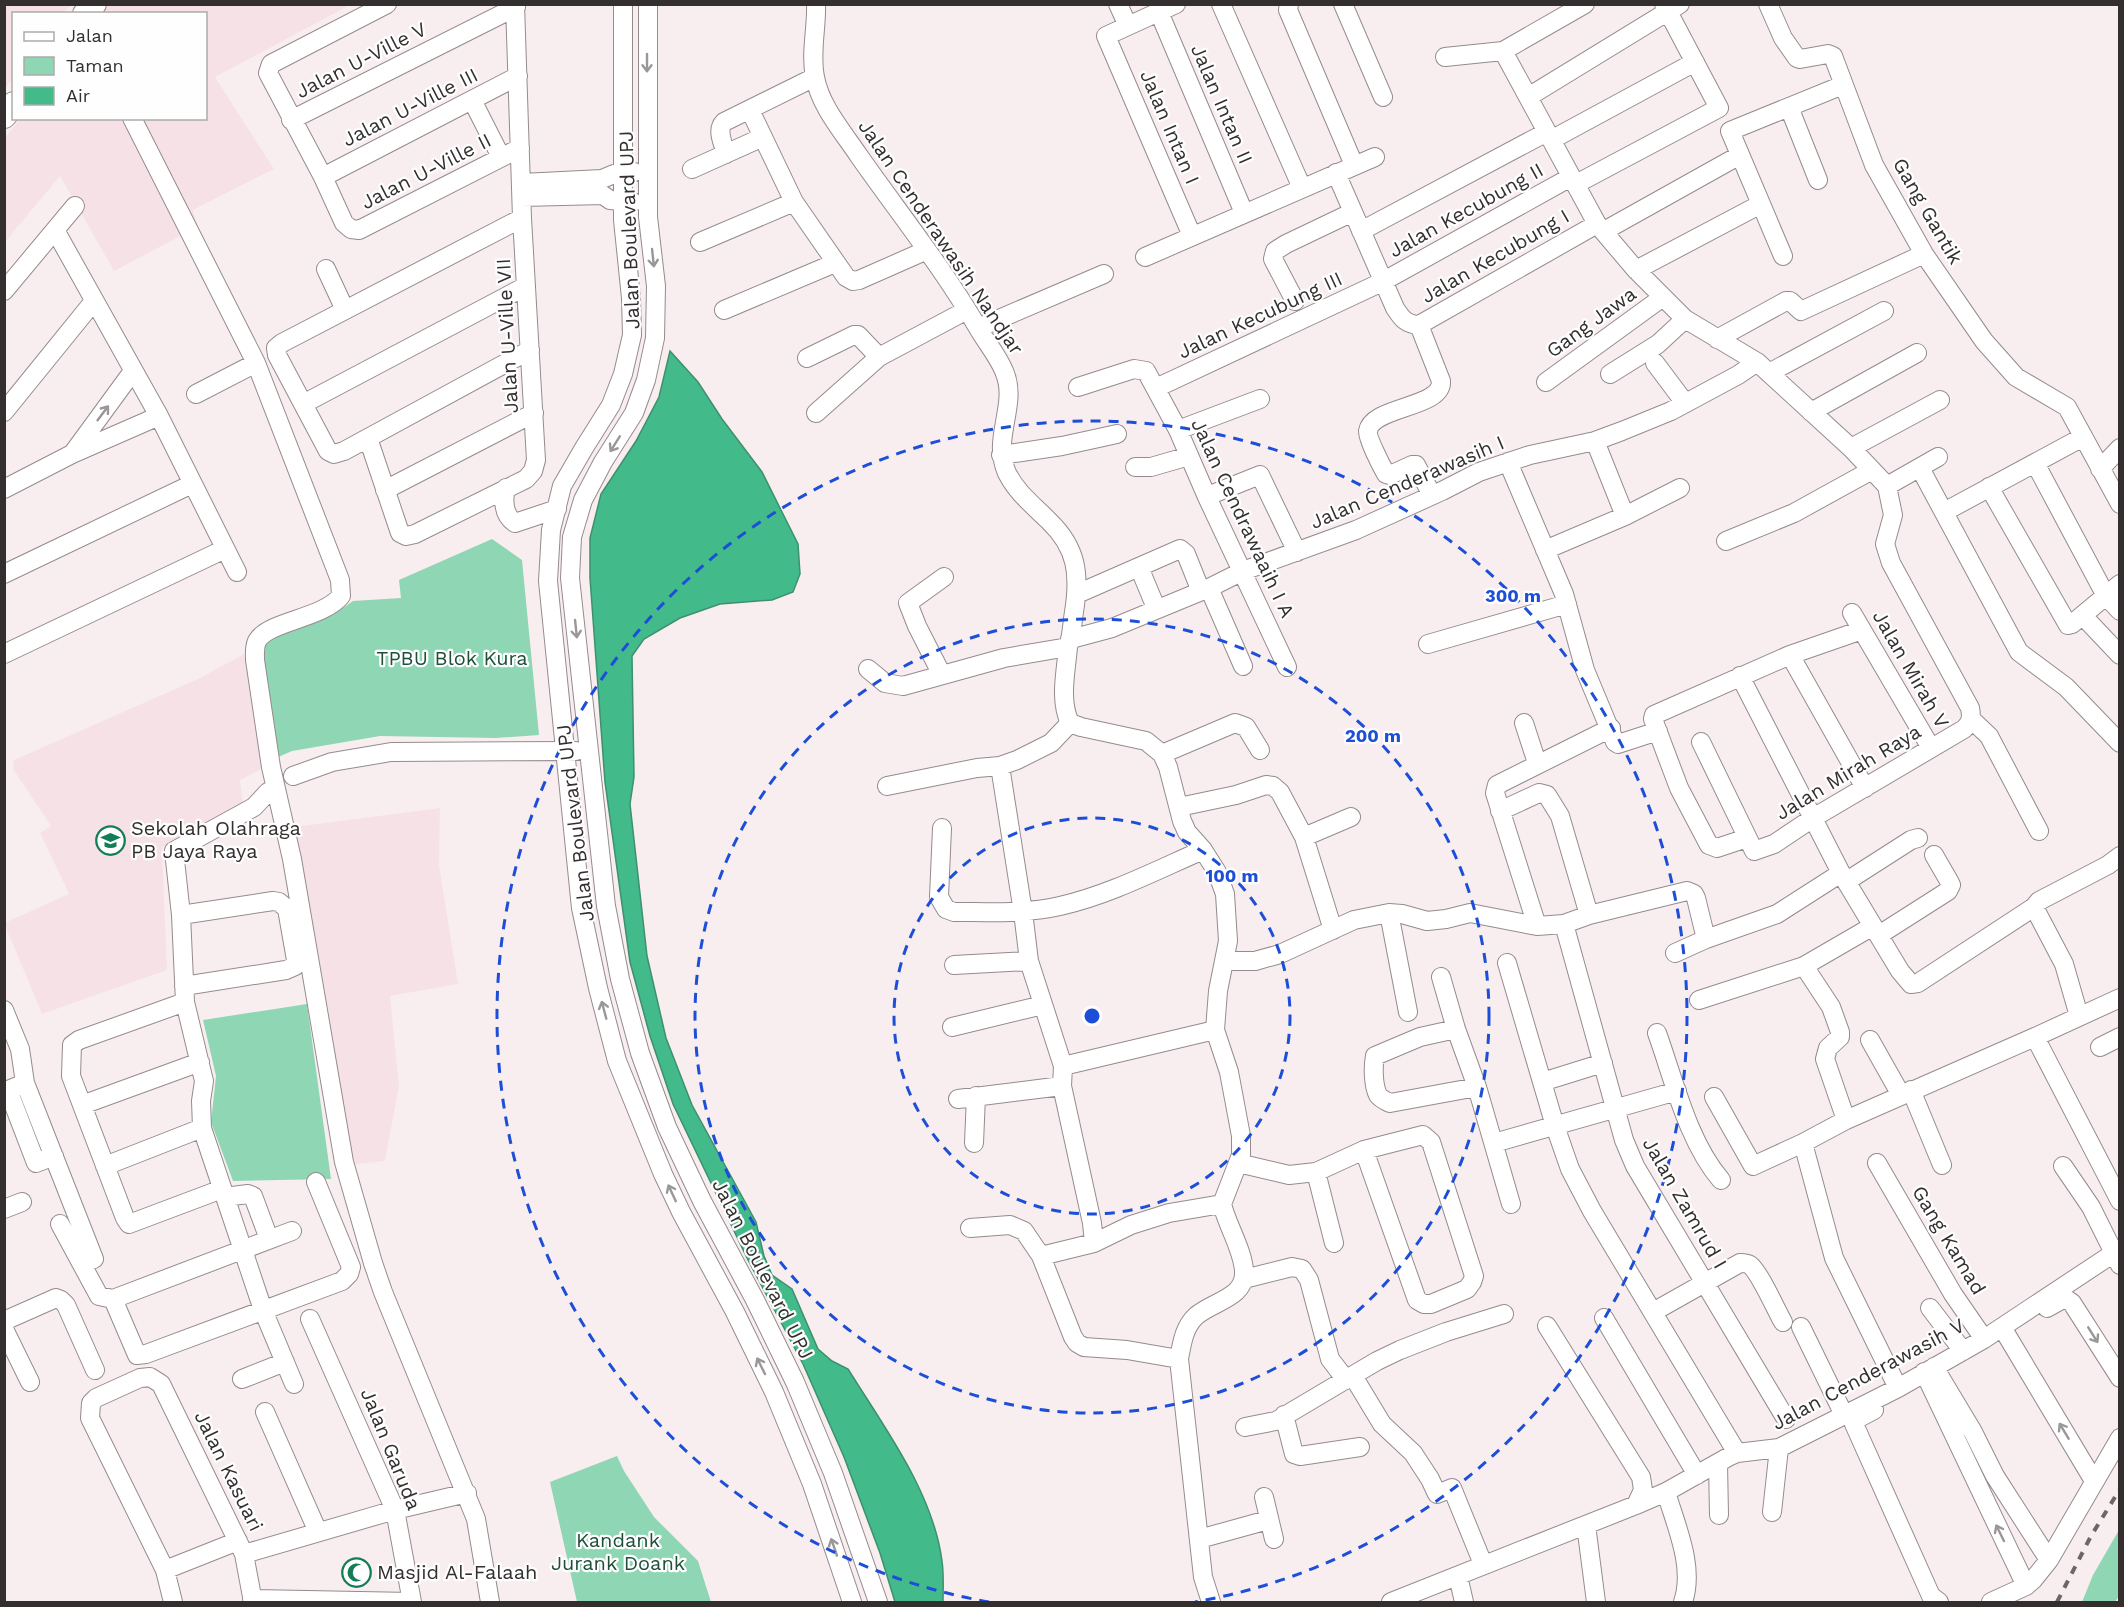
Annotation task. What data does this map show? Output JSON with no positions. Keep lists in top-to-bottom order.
{
  "streets": {
    "street": [
      "Jalan U-Ville V",
      "Jalan Intan II",
      "Jalan U-Ville III",
      "Jalan Intan I",
      "Jalan U-Ville II",
      "Jalan Kecubung II",
      "Gang Gantik",
      "Jalan Boulevard UPJ",
      "Jalan Cenderawasih Nandjar",
      "Jalan Kecubung I",
      "Jalan Kecubung III",
      "Gang Jawa",
      "Jalan U-Ville VII",
      "Jalan Cenderawasih I",
      "Jalan Cendrawaaih I A",
      "Jalan Mirah V",
      "Jalan Mirah Raya",
      "Jalan Zamrud I",
      "Gang Kamad",
      "Jalan Cenderawasih V",
      "Jalan Garuda",
      "Jalan Kasuari"
    ]
  },
  "crossings": [
    ["Jalan U-Ville V", "Jalan U-Ville VII"],
    ["Jalan U-Ville III", "Jalan U-Ville II"],
    ["Jalan U-Ville III", "Jalan U-Ville VII"],
    ["Jalan U-Ville II", "Jalan U-Ville VII"],
    ["Jalan Kecubung II", "Jalan Kecubung III"],
    ["Jalan Cenderawasih Nandjar", "Jalan Cenderawasih I"],
    ["Jalan Kecubung III", "Jalan Cendrawaaih I A"],
    ["Jalan Cenderawasih I", "Jalan Cendrawaaih I A"],
    ["Jalan Mirah V", "Jalan Mirah Raya"],
    ["Gang Kamad", "Jalan Cenderawasih V"]
  ],
  "parks": ["TPBU Blok Kura", "Kandank Jurank Doank"],
  "places": {
    "school or university": ["Sekolah Olahraga PB Jaya Raya"],
    "mosque": ["Masjid Al-Falaah"]
  },
  "legend": ["Jalan", "Taman", "Air"],
  "rings": ["300 m", "200 m", "100 m"]
}
